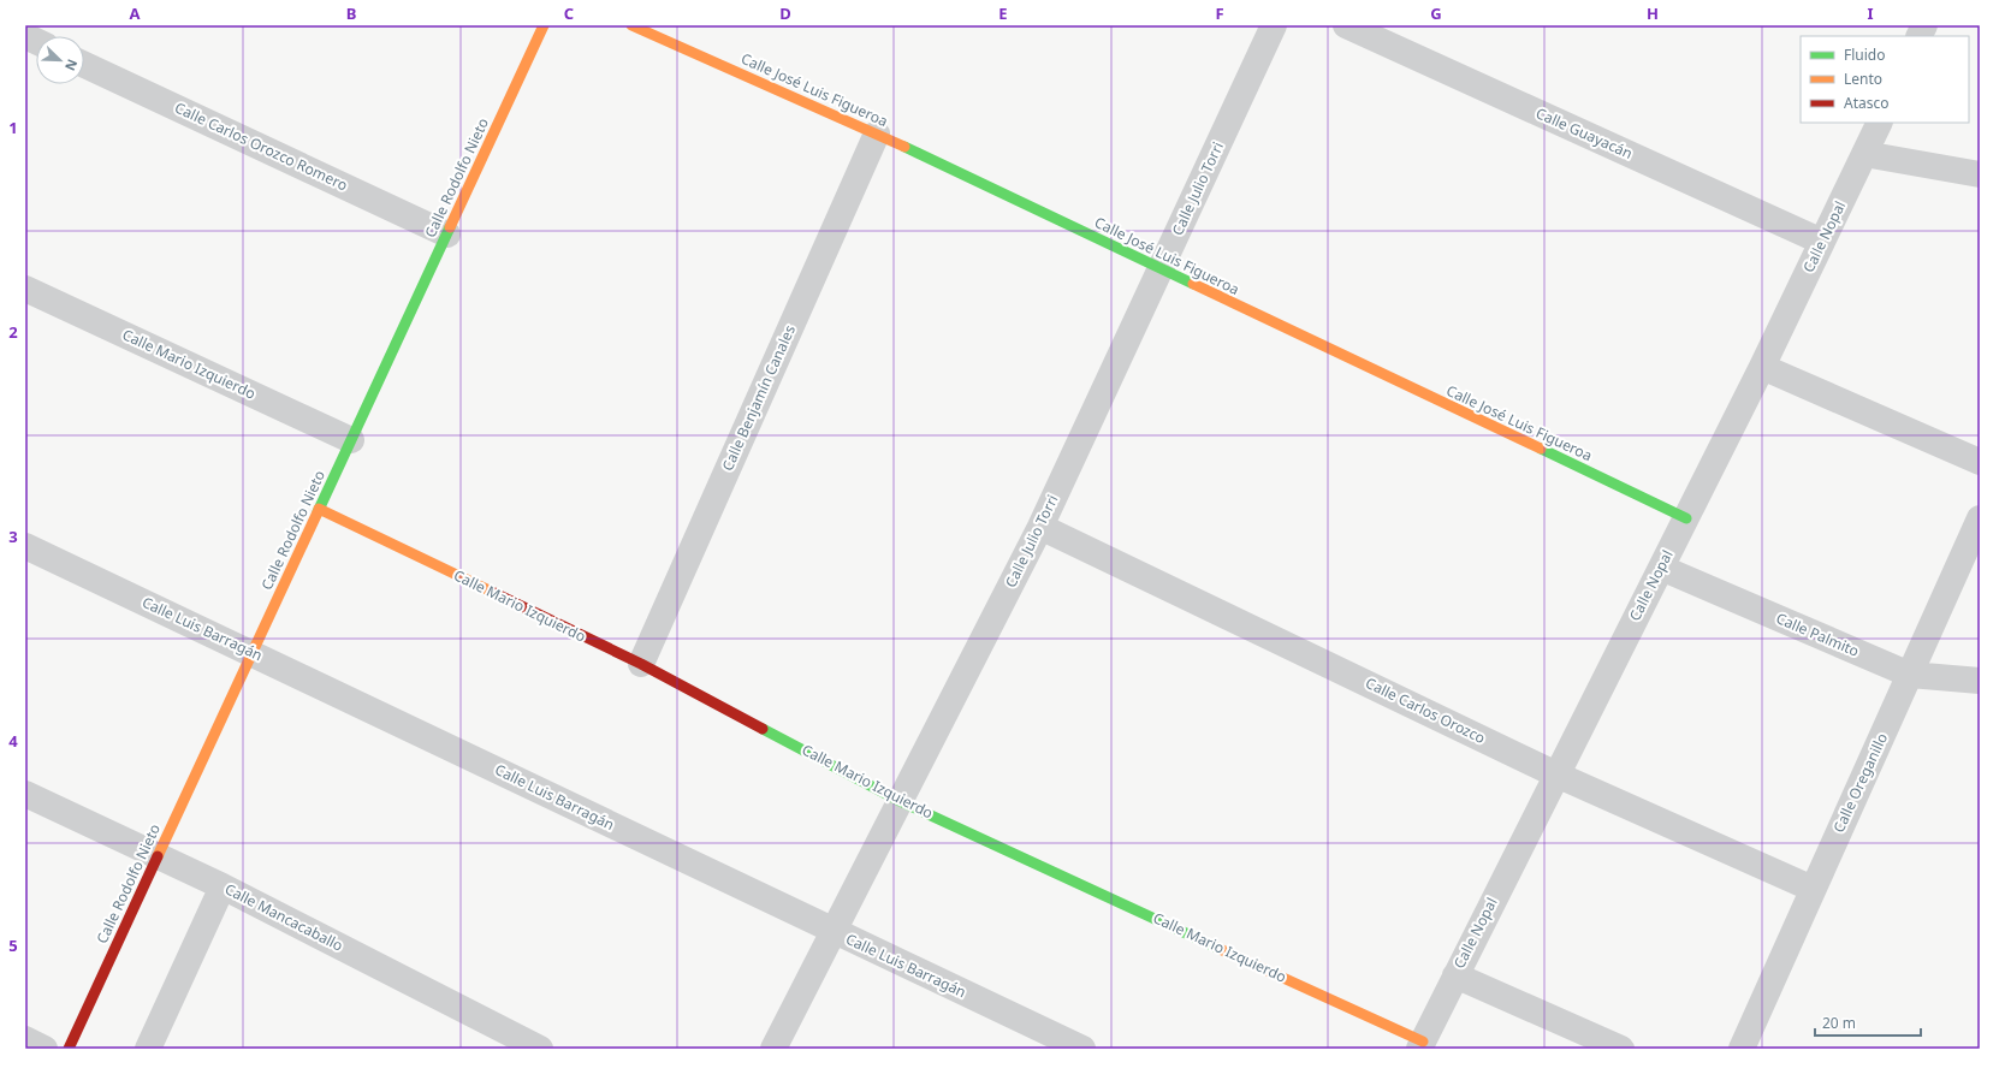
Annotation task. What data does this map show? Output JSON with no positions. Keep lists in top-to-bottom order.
{
  "streets": {
    "street": [
      "Calle José Luis Figueroa",
      "Calle Guayacán",
      "Calle Carlos Orozco Romero",
      "Calle Rodolfo Nieto",
      "Calle Julio Torri",
      "Calle Nopal",
      "Calle Mario Izquierdo",
      "Calle Benjamín Canales",
      "Calle Luis Barragán",
      "Calle Palmito",
      "Calle Carlos Orozco",
      "Calle Oreganillo",
      "Calle Mancacaballo"
    ]
  },
  "crossings": [
    ["Calle José Luis Figueroa", "Calle Julio Torri"],
    ["Calle José Luis Figueroa", "Calle Nopal"],
    ["Calle José Luis Figueroa", "Calle Benjamín Canales"],
    ["Calle Guayacán", "Calle Nopal"],
    ["Calle Carlos Orozco Romero", "Calle Rodolfo Nieto"],
    ["Calle Rodolfo Nieto", "Calle Mario Izquierdo"],
    ["Calle Rodolfo Nieto", "Calle Luis Barragán"],
    ["Calle Rodolfo Nieto", "Calle Mancacaballo"],
    ["Calle Julio Torri", "Calle Mario Izquierdo"],
    ["Calle Julio Torri", "Calle Luis Barragán"],
    ["Calle Julio Torri", "Calle Carlos Orozco"],
    ["Calle Nopal", "Calle Mario Izquierdo"],
    ["Calle Nopal", "Calle Palmito"],
    ["Calle Nopal", "Calle Carlos Orozco"],
    ["Calle Mario Izquierdo", "Calle Benjamín Canales"],
    ["Calle Palmito", "Calle Oreganillo"],
    ["Calle Carlos Orozco", "Calle Oreganillo"]
  ],
  "legend": ["Fluido", "Lento", "Atasco"],
  "scale_bar": "20 m",
  "north": "bottom right",
  "grid": {
    "columns": [
      "A",
      "B",
      "C",
      "D",
      "E",
      "F",
      "G",
      "H",
      "I"
    ],
    "rows": [
      "1",
      "2",
      "3",
      "4",
      "5"
    ]
  }
}
